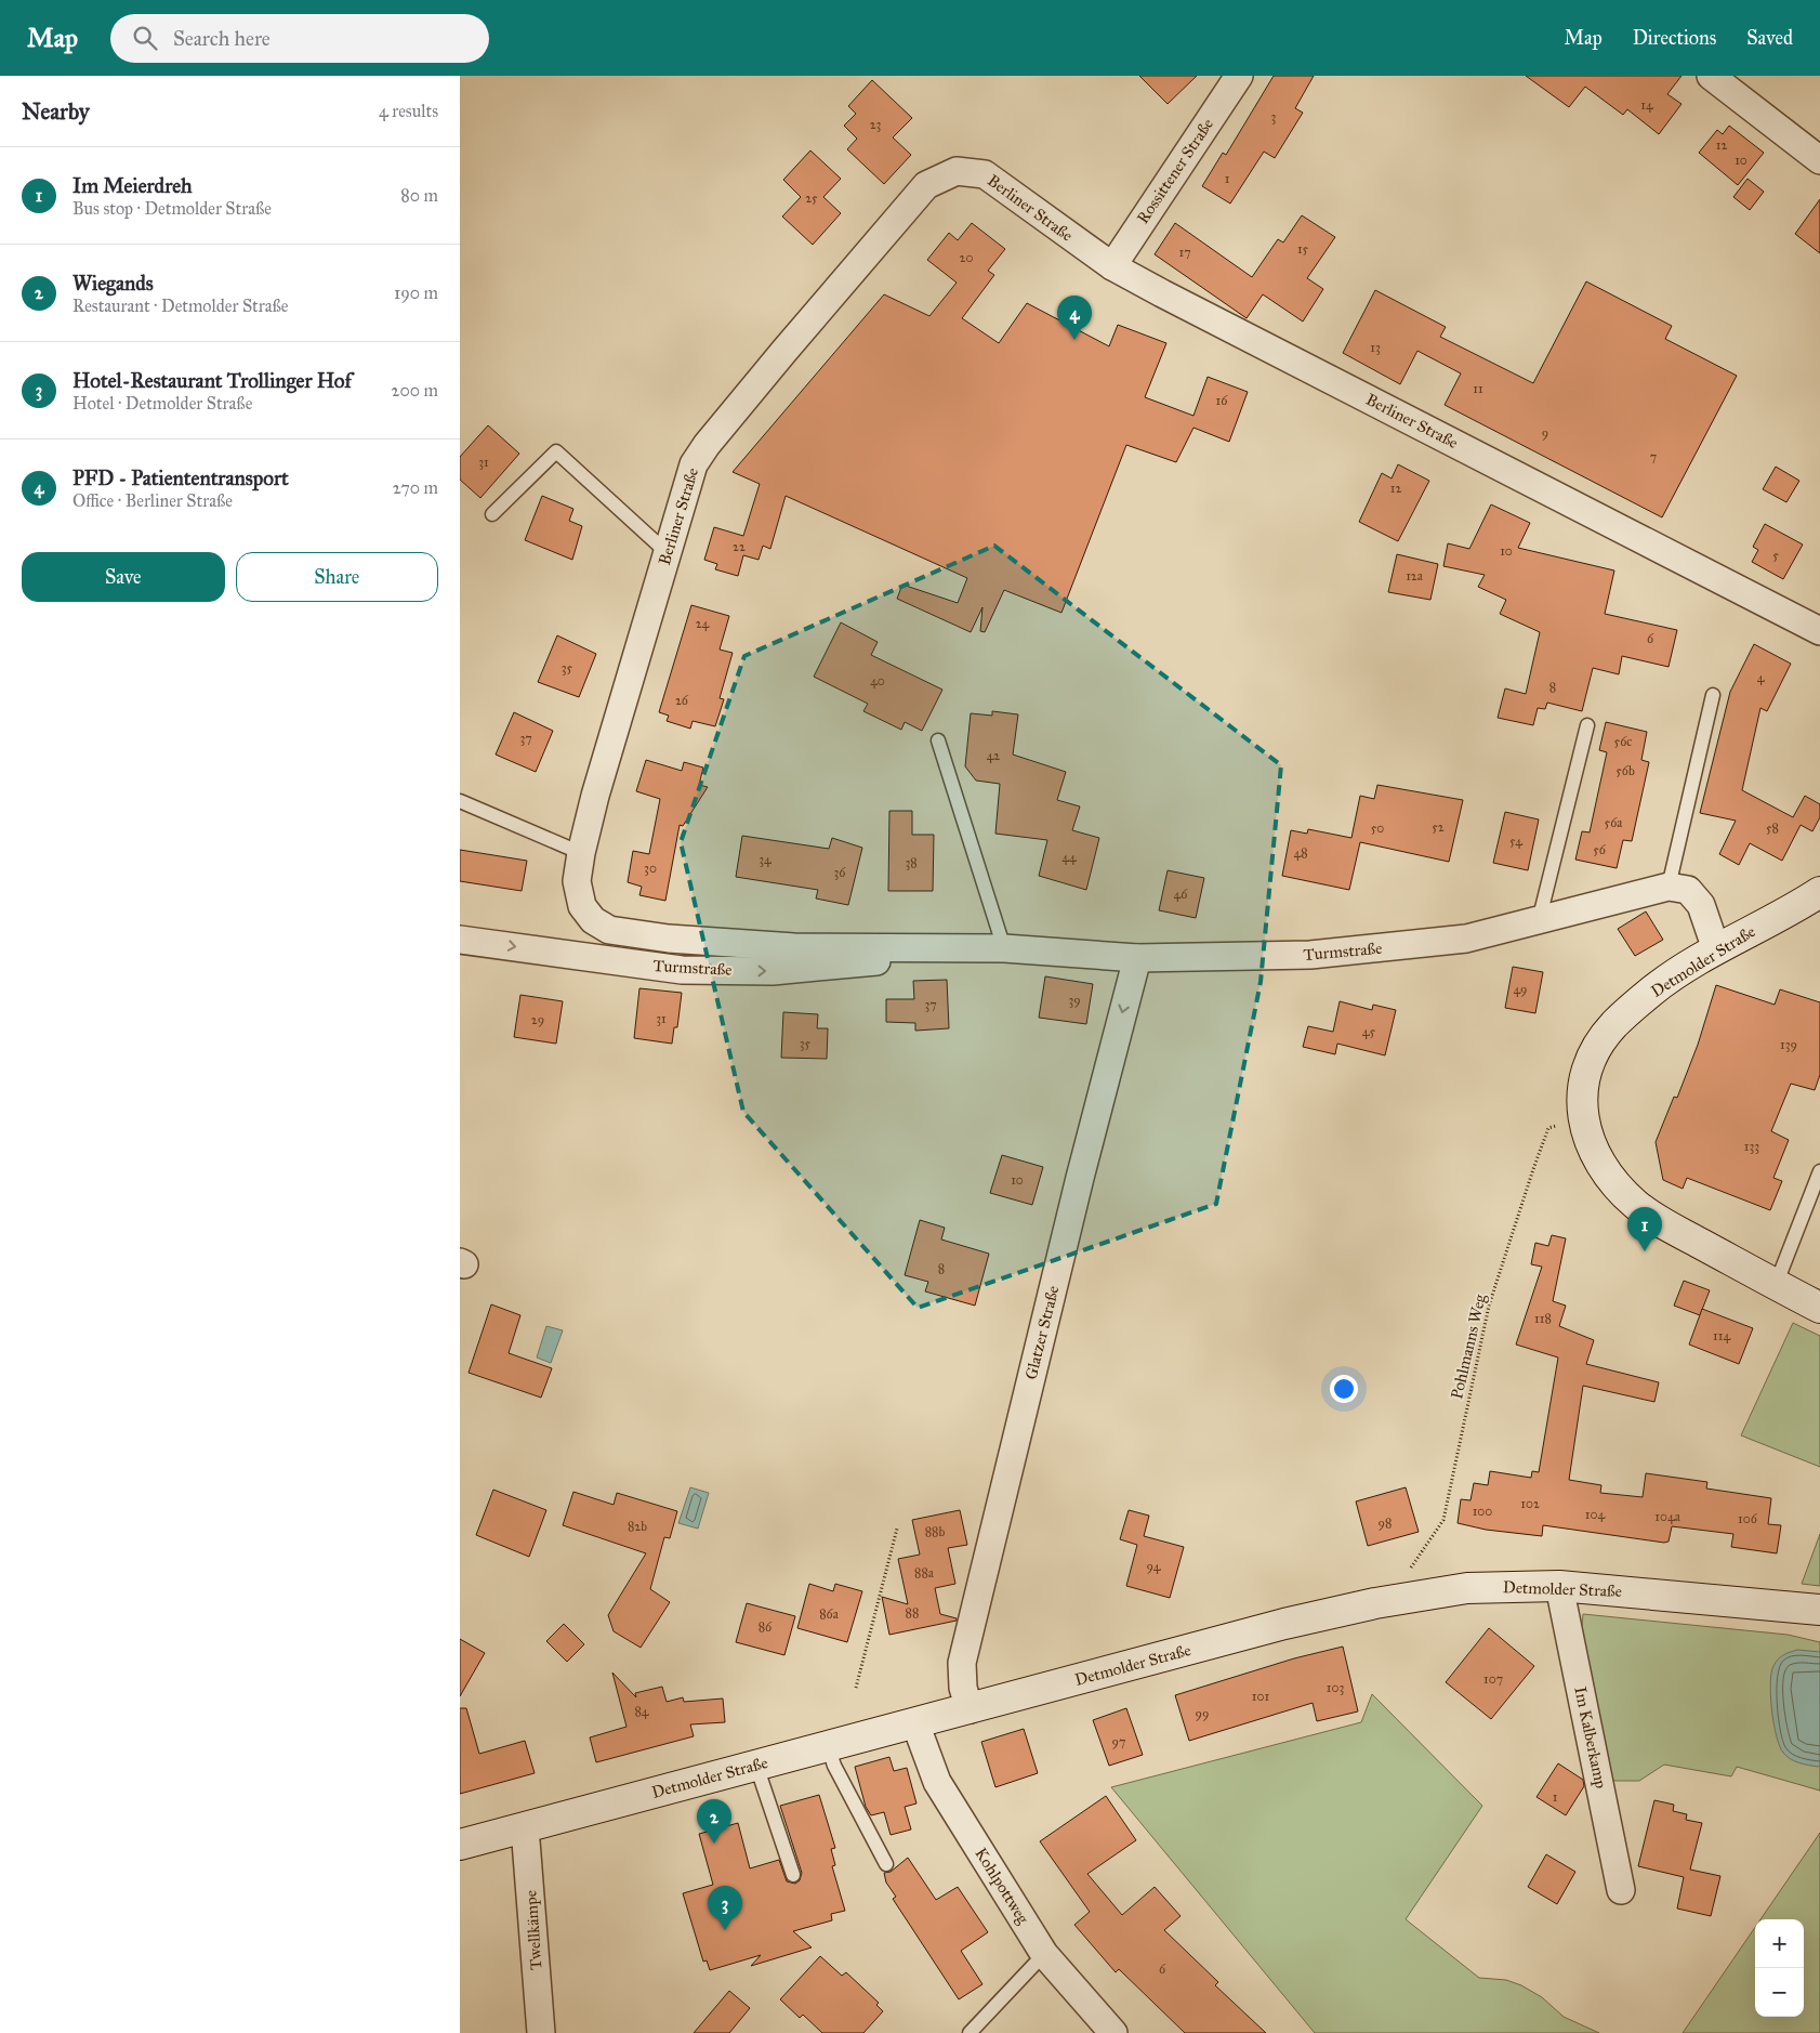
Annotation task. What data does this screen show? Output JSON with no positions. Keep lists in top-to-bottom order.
{
  "streets": {
    "main road": ["Detmolder Straße"],
    "street": [
      "Rossittener Straße",
      "Berliner Straße",
      "Turmstraße",
      "Glatzer Straße",
      "Im Kalberkamp",
      "Kohlpottweg",
      "Twellkämpe"
    ],
    "path": ["Pohlmanns Weg"]
  },
  "crossings": [
    ["Rossittener Straße", "Berliner Straße"],
    ["Berliner Straße", "Turmstraße"],
    ["Turmstraße", "Glatzer Straße"],
    ["Detmolder Straße", "Glatzer Straße"],
    ["Detmolder Straße", "Im Kalberkamp"],
    ["Detmolder Straße", "Kohlpottweg"],
    ["Detmolder Straße", "Twellkämpe"]
  ],
  "one_way": ["Glatzer Straße"],
  "house_numbers": [
    "14",
    "3",
    "23",
    "12",
    "10",
    "1",
    "25",
    "15",
    "17",
    "20",
    "13",
    "11",
    "16",
    "9",
    "7",
    "31",
    "12",
    "22",
    "10",
    "5",
    "12a",
    "24",
    "6",
    "35",
    "4",
    "40",
    "8",
    "26",
    "37",
    "56c",
    "42",
    "56b",
    "56a",
    "52",
    "50",
    "58",
    "54",
    "56",
    "48",
    "44",
    "34",
    "38",
    "30",
    "36",
    "46",
    "49",
    "39",
    "37",
    "31",
    "29",
    "45",
    "35",
    "139",
    "133",
    "10",
    "8",
    "118",
    "114",
    "102",
    "100",
    "104",
    "104a",
    "106",
    "98",
    "82b",
    "88b",
    "94",
    "88a",
    "88",
    "86a",
    "86",
    "107",
    "103",
    "101",
    "84",
    "99",
    "97",
    "1",
    "6"
  ],
  "page": {
    "header": "Map",
    "search": "Search here",
    "nav": ["Map", "Directions", "Saved"],
    "heading": ["Nearby", "4 results"],
    "list": [
      {
        "mark": "1",
        "name": "Im Meierdreh",
        "note": "Bus stop · Detmolder Straße",
        "value": "80 m"
      },
      {
        "mark": "2",
        "name": "Wiegands",
        "note": "Restaurant · Detmolder Straße",
        "value": "190 m"
      },
      {
        "mark": "3",
        "name": "Hotel-Restaurant Trollinger Hof",
        "note": "Hotel · Detmolder Straße",
        "value": "200 m"
      },
      {
        "mark": "4",
        "name": "PFD - Patiententransport",
        "note": "Office · Berliner Straße",
        "value": "270 m"
      }
    ],
    "pins": [
      "4",
      "1",
      "2",
      "3"
    ],
    "buttons": ["Save", "Share"],
    "map_buttons": ["+", "−"]
  }
}
